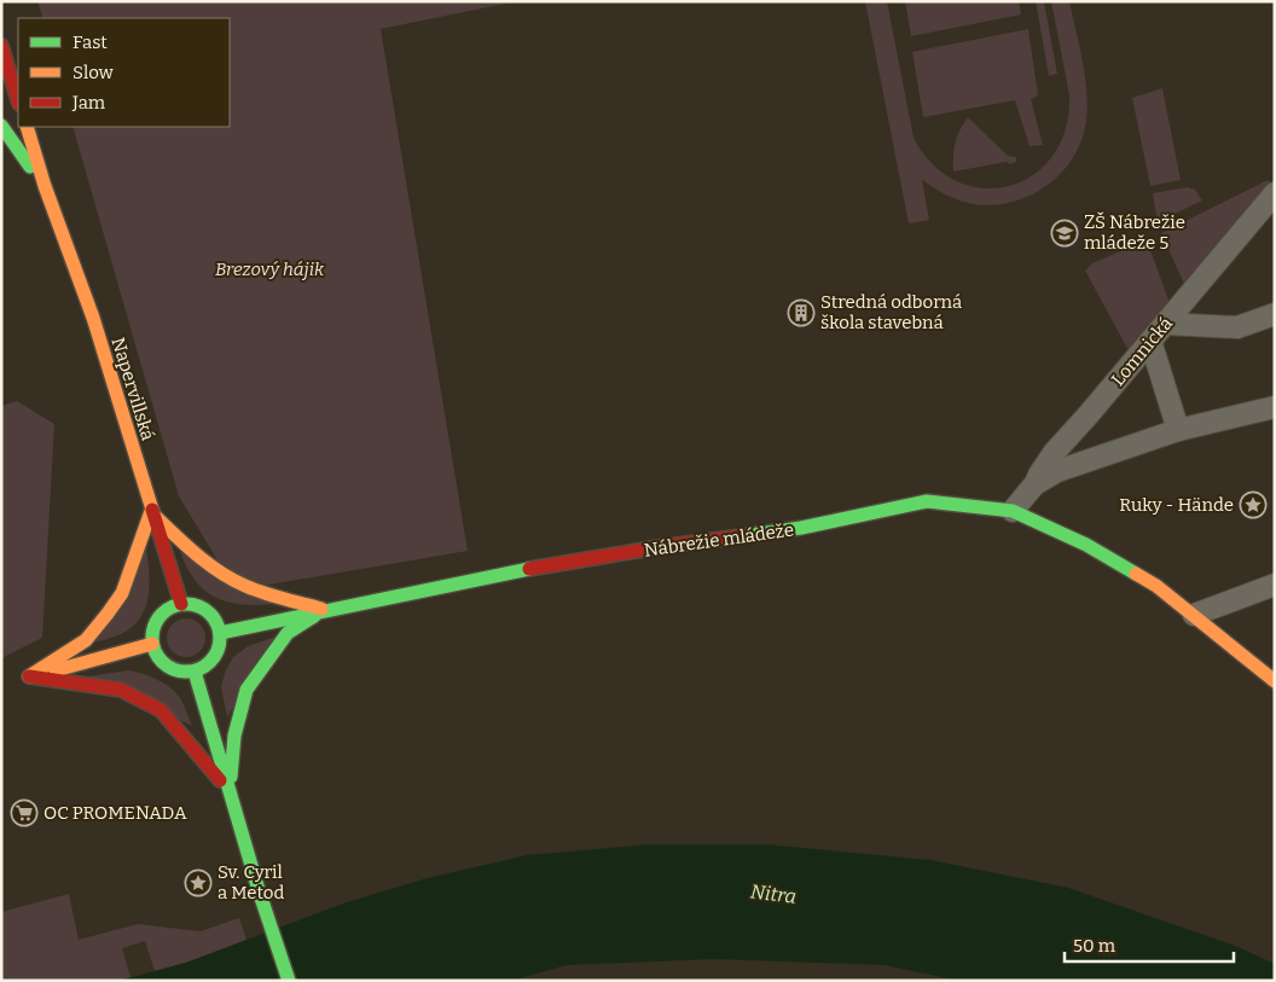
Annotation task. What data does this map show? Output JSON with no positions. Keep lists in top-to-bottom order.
{
  "streets": {
    "street": ["Lomnická", "Napervillská", "Nábrežie mládeže"]
  },
  "crossings": [
    ["Lomnická", "Nábrežie mládeže"],
    ["Napervillská", "Nábrežie mládeže"]
  ],
  "water": ["Nitra"],
  "parks": ["Brezový hájik"],
  "places": {
    "school or university": ["ZŠ Nábrežie mládeže 5"],
    "building": ["Stredná odborná škola stavebná"],
    "place": ["Ruky - Hände", "Sv. Cyril a Metod"],
    "supermarket": ["OC PROMENADA"]
  },
  "legend": ["Fast", "Slow", "Jam"],
  "scale_bar": "50 m"
}
